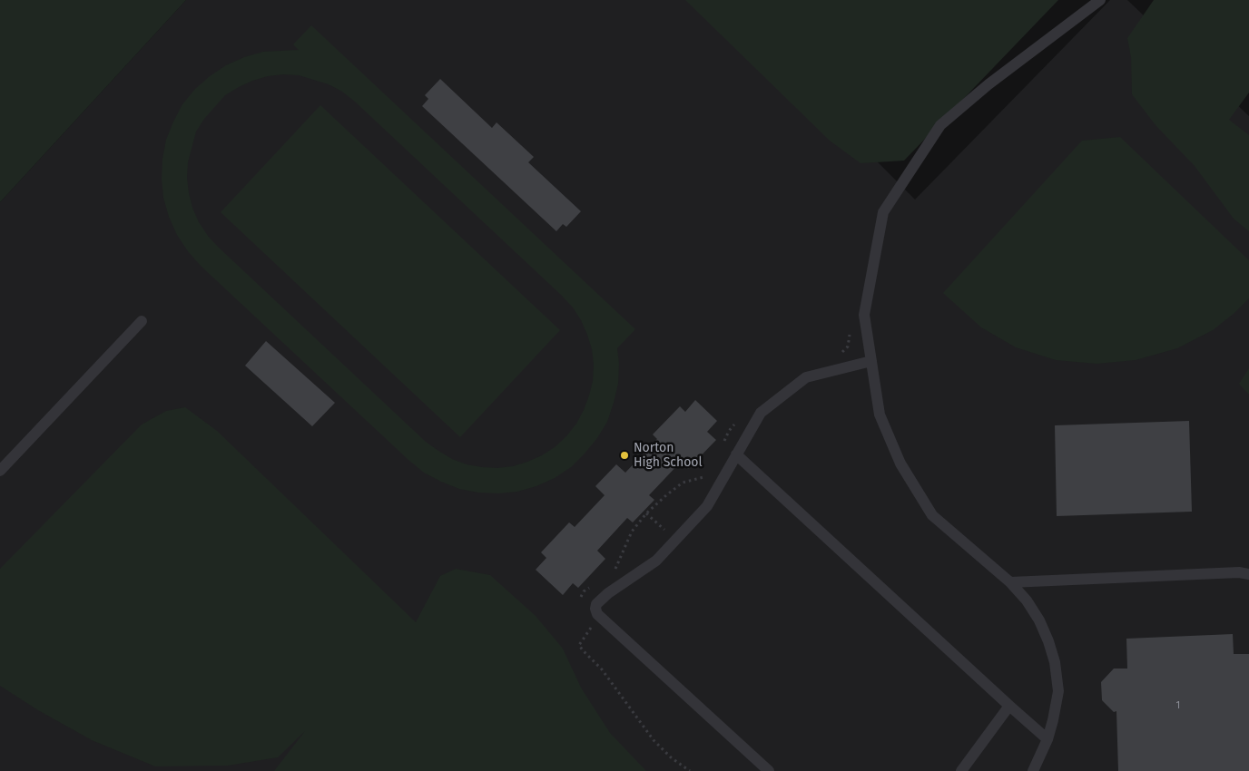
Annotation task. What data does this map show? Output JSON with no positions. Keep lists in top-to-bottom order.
{
  "places": ["Norton High School"],
  "house_numbers": ["1"]
}
